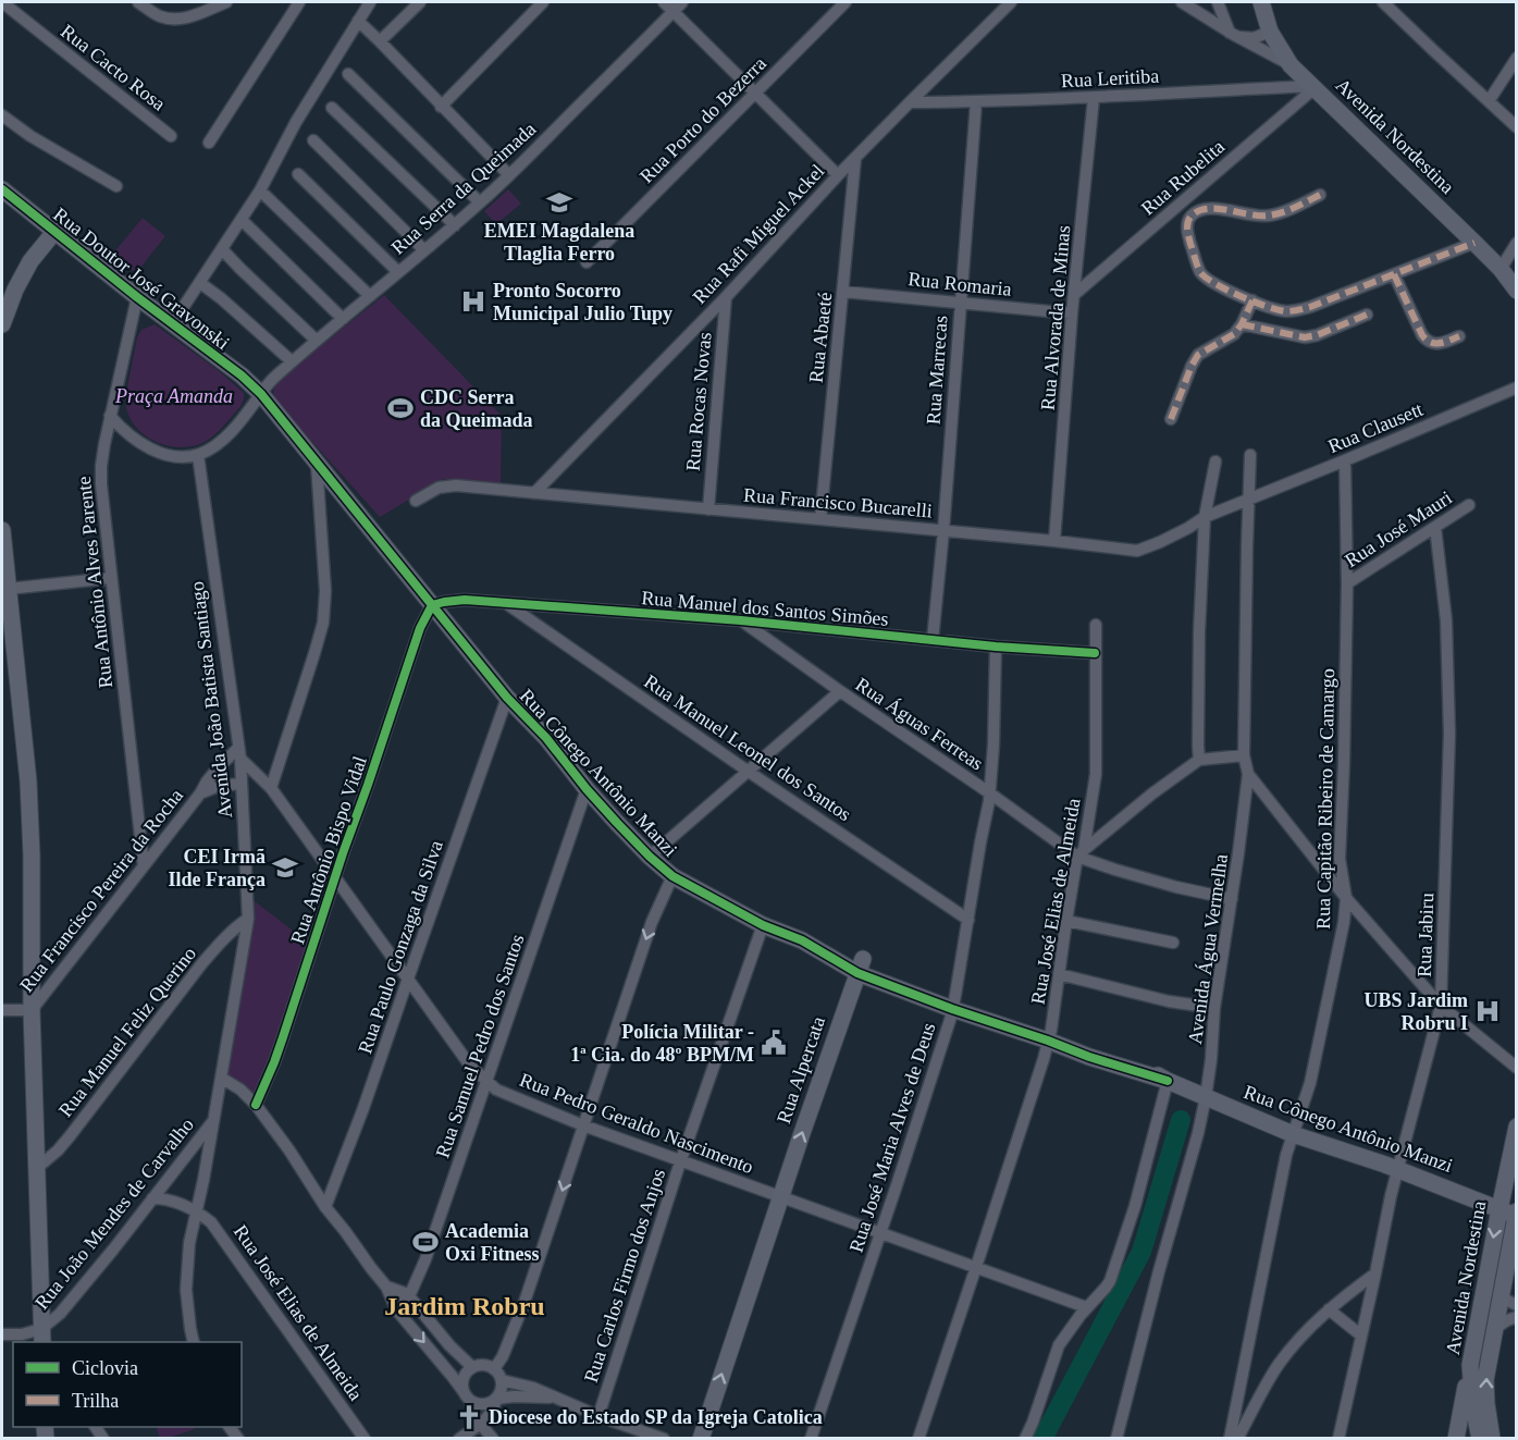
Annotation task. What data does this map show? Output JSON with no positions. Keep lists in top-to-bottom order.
{
  "streets": {
    "street": [
      "Rua Cacto Rosa",
      "Rua Leritiba",
      "Rua Porto do Bezerra",
      "Avenida Nordestina",
      "Rua Rubelita",
      "Rua Serra da Queimada",
      "Rua Rafi Miguel Ackel",
      "Rua Doutor José Gravonski",
      "Rua Romaria",
      "Rua Alvorada de Minas",
      "Rua Abaeté",
      "Rua Marrecas",
      "Rua Rocas Novas",
      "Rua Clausett",
      "Rua Francisco Bucarelli",
      "Rua José Mauri",
      "Rua Antônio Alves Parente",
      "Rua Manuel dos Santos Simões",
      "Avenida João Batista Santiago",
      "Rua Águas Ferreas",
      "Rua Manuel Leonel dos Santos",
      "Rua Cônego Antônio Manzi",
      "Rua Capitão Ribeiro de Camargo",
      "Rua Antônio Bispo Vidal",
      "Rua Francisco Pereira da Rocha",
      "Rua José Elias de Almeida",
      "Rua Jabiru",
      "Rua Paulo Gonzaga da Silva",
      "Avenida Água Vermelha",
      "Rua Manuel Feliz Querino",
      "Rua Samuel Pedro dos Santos",
      "Rua Alpercata",
      "Rua Pedro Geraldo Nascimento",
      "Rua José Maria Alves de Deus",
      "Rua João Mendes de Carvalho",
      "Rua Carlos Firmo dos Anjos"
    ]
  },
  "crossings": [
    ["Rua Leritiba", "Avenida Nordestina"],
    ["Rua Leritiba", "Rua Rubelita"],
    ["Rua Leritiba", "Rua Rafi Miguel Ackel"],
    ["Rua Leritiba", "Rua Alvorada de Minas"],
    ["Rua Leritiba", "Rua Marrecas"],
    ["Avenida Nordestina", "Rua Rubelita"],
    ["Avenida Nordestina", "Rua Cônego Antônio Manzi"],
    ["Rua Rubelita", "Rua Alvorada de Minas"],
    ["Rua Serra da Queimada", "Rua Doutor José Gravonski"],
    ["Rua Serra da Queimada", "Rua Cônego Antônio Manzi"],
    ["Rua Rafi Miguel Ackel", "Rua Abaeté"],
    ["Rua Rafi Miguel Ackel", "Rua Rocas Novas"],
    ["Rua Rafi Miguel Ackel", "Rua Francisco Bucarelli"],
    ["Rua Doutor José Gravonski", "Rua Antônio Alves Parente"],
    ["Rua Doutor José Gravonski", "Rua Cônego Antônio Manzi"],
    ["Rua Romaria", "Rua Alvorada de Minas"],
    ["Rua Romaria", "Rua Abaeté"],
    ["Rua Romaria", "Rua Marrecas"],
    ["Rua Alvorada de Minas", "Rua Francisco Bucarelli"],
    ["Rua Abaeté", "Rua Francisco Bucarelli"],
    ["Rua Marrecas", "Rua Francisco Bucarelli"],
    ["Rua Marrecas", "Rua Manuel dos Santos Simões"],
    ["Rua Rocas Novas", "Rua Francisco Bucarelli"],
    ["Rua Clausett", "Rua Francisco Bucarelli"],
    ["Rua Clausett", "Rua Capitão Ribeiro de Camargo"],
    ["Rua Clausett", "Avenida Água Vermelha"],
    ["Rua Francisco Bucarelli", "Avenida Água Vermelha"],
    ["Rua José Mauri", "Rua Capitão Ribeiro de Camargo"],
    ["Rua José Mauri", "Rua Jabiru"],
    ["Rua Antônio Alves Parente", "Rua Francisco Pereira da Rocha"],
    ["Rua Manuel dos Santos Simões", "Rua Águas Ferreas"],
    ["Rua Manuel dos Santos Simões", "Rua Manuel Leonel dos Santos"],
    ["Rua Manuel dos Santos Simões", "Rua Cônego Antônio Manzi"],
    ["Rua Manuel dos Santos Simões", "Rua Antônio Bispo Vidal"],
    ["Rua Manuel dos Santos Simões", "Rua José Elias de Almeida"],
    ["Rua Manuel dos Santos Simões", "Rua José Maria Alves de Deus"],
    ["Avenida João Batista Santiago", "Rua Francisco Pereira da Rocha"],
    ["Avenida João Batista Santiago", "Rua José Elias de Almeida"],
    ["Avenida João Batista Santiago", "Rua Manuel Feliz Querino"],
    ["Avenida João Batista Santiago", "Rua Pedro Geraldo Nascimento"],
    ["Avenida João Batista Santiago", "Rua João Mendes de Carvalho"],
    ["Rua Águas Ferreas", "Rua José Elias de Almeida"],
    ["Rua Águas Ferreas", "Avenida Água Vermelha"],
    ["Rua Águas Ferreas", "Rua José Maria Alves de Deus"],
    ["Rua Manuel Leonel dos Santos", "Rua José Maria Alves de Deus"],
    ["Rua Cônego Antônio Manzi", "Rua Capitão Ribeiro de Camargo"],
    ["Rua Cônego Antônio Manzi", "Rua Antônio Bispo Vidal"],
    ["Rua Cônego Antônio Manzi", "Rua José Elias de Almeida"],
    ["Rua Cônego Antônio Manzi", "Rua Jabiru"],
    ["Rua Cônego Antônio Manzi", "Rua Paulo Gonzaga da Silva"],
    ["Rua Cônego Antônio Manzi", "Avenida Água Vermelha"],
    ["Rua Cônego Antônio Manzi", "Rua Samuel Pedro dos Santos"],
    ["Rua Cônego Antônio Manzi", "Rua Alpercata"],
    ["Rua Cônego Antônio Manzi", "Rua José Maria Alves de Deus"],
    ["Rua Cônego Antônio Manzi", "Rua Carlos Firmo dos Anjos"],
    ["Rua Antônio Bispo Vidal", "Rua Pedro Geraldo Nascimento"],
    ["Rua Francisco Pereira da Rocha", "Rua Pedro Geraldo Nascimento"],
    ["Rua José Elias de Almeida", "Rua Pedro Geraldo Nascimento"],
    ["Rua Paulo Gonzaga da Silva", "Rua Pedro Geraldo Nascimento"],
    ["Rua Samuel Pedro dos Santos", "Rua Pedro Geraldo Nascimento"],
    ["Rua Alpercata", "Rua Pedro Geraldo Nascimento"],
    ["Rua Pedro Geraldo Nascimento", "Rua José Maria Alves de Deus"],
    ["Rua Pedro Geraldo Nascimento", "Rua Carlos Firmo dos Anjos"]
  ],
  "one_way": ["Rua Alpercata"],
  "districts": ["Jardim Robru"],
  "parks": ["Praça Amanda"],
  "places": {
    "school or university": ["EMEI Magdalena Tlaglia Ferro", "CEI Irmã Ilde França"],
    "hospital": ["Pronto Socorro Municipal Julio Tupy", "UBS Jardim Robru I"],
    "sports": ["CDC Serra da Queimada", "Academia Oxi Fitness"],
    "public building": ["Polícia Militar - 1ª Cia. do 48º BPM/M"],
    "church": ["Diocese do Estado SP da Igreja Catolica"]
  },
  "legend": ["Ciclovia", "Trilha"]
}
